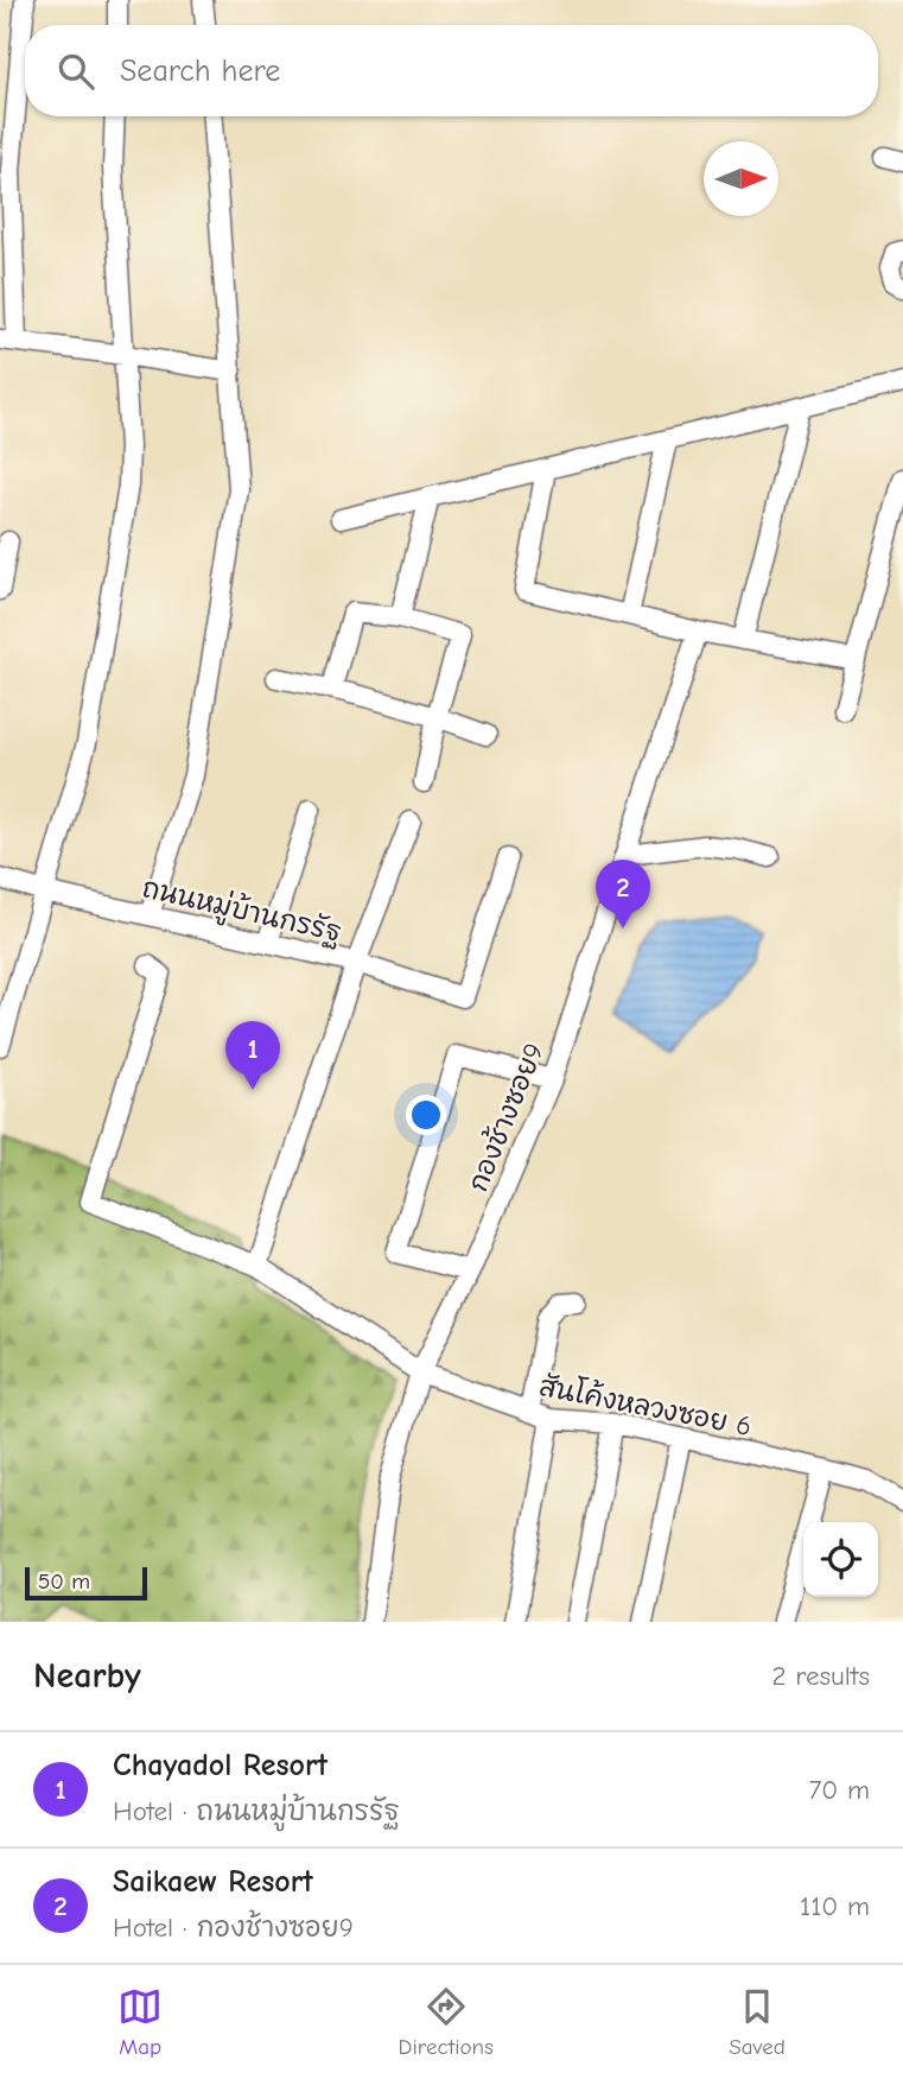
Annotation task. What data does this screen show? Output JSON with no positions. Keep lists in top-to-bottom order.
{
  "streets": {
    "street": ["ถนนหมู่บ้านกรรัฐ", "กองช้างซอย9", "สันโค้งหลวงซอย 6"]
  },
  "crossings": [
    ["ถนนหมู่บ้านกรรัฐ", "สันโค้งหลวงซอย 6"],
    ["กองช้างซอย9", "สันโค้งหลวงซอย 6"]
  ],
  "scale_bar": "50 m",
  "north": "right",
  "page": {
    "search": "Search here",
    "pins": ["2", "1"],
    "scale": "50 m",
    "heading": ["Nearby", "2 results"],
    "list": [
      {
        "mark": "1",
        "name": "Chayadol Resort",
        "note": "Hotel · ถนนหมู่บ้านกรรัฐ",
        "value": "70 m"
      },
      {
        "mark": "2",
        "name": "Saikaew Resort",
        "note": "Hotel · กองช้างซอย9",
        "value": "110 m"
      }
    ],
    "nav": ["Map", "Directions", "Saved"]
  }
}
